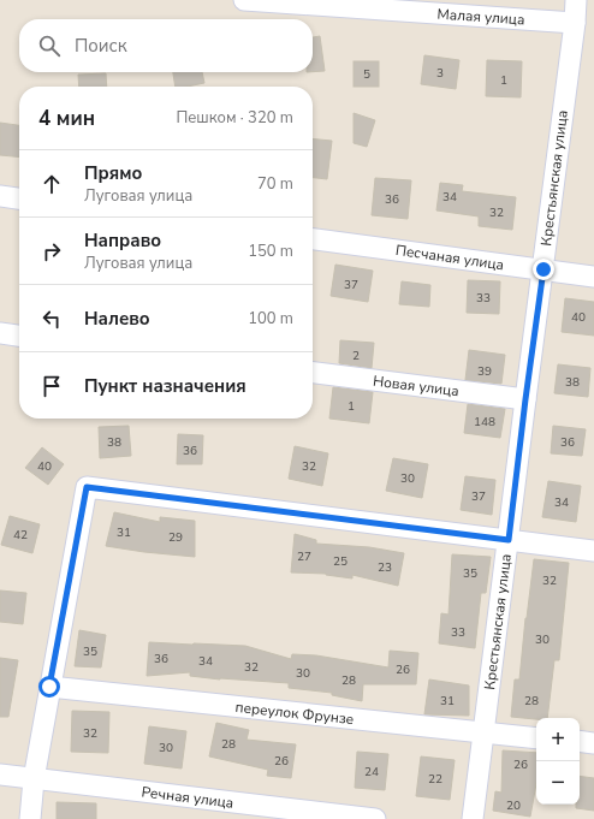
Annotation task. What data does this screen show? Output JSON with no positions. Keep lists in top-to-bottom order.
{
  "streets": {
    "street": [
      "Малая улица",
      "Крестьянская улица",
      "Песчаная улица",
      "Новая улица",
      "переулок Фрунзе",
      "Речная улица"
    ]
  },
  "crossings": [
    ["Малая улица", "Крестьянская улица"],
    ["Крестьянская улица", "Песчаная улица"],
    ["Крестьянская улица", "Новая улица"],
    ["Крестьянская улица", "переулок Фрунзе"]
  ],
  "house_numbers": [
    "3",
    "5",
    "1",
    "34",
    "36",
    "32",
    "37",
    "33",
    "40",
    "2",
    "39",
    "38",
    "1",
    "148",
    "38",
    "36",
    "36",
    "40",
    "32",
    "30",
    "37",
    "34",
    "31",
    "42",
    "29",
    "27",
    "25",
    "23",
    "35",
    "32",
    "33",
    "30",
    "35",
    "36",
    "34",
    "32",
    "26",
    "30",
    "28",
    "31",
    "28",
    "32",
    "28",
    "30",
    "26",
    "26",
    "24",
    "22",
    "20"
  ],
  "page": {
    "search": "Поиск",
    "heading": ["4 мин", "Пешком · 320 m"],
    "list": [
      ["Прямо", "Луговая улица", "70 m"],
      ["Направо", "Луговая улица", "150 m"],
      ["Налево", "100 m"],
      "Пункт назначения"
    ],
    "map_buttons": ["+", "−"]
  }
}
